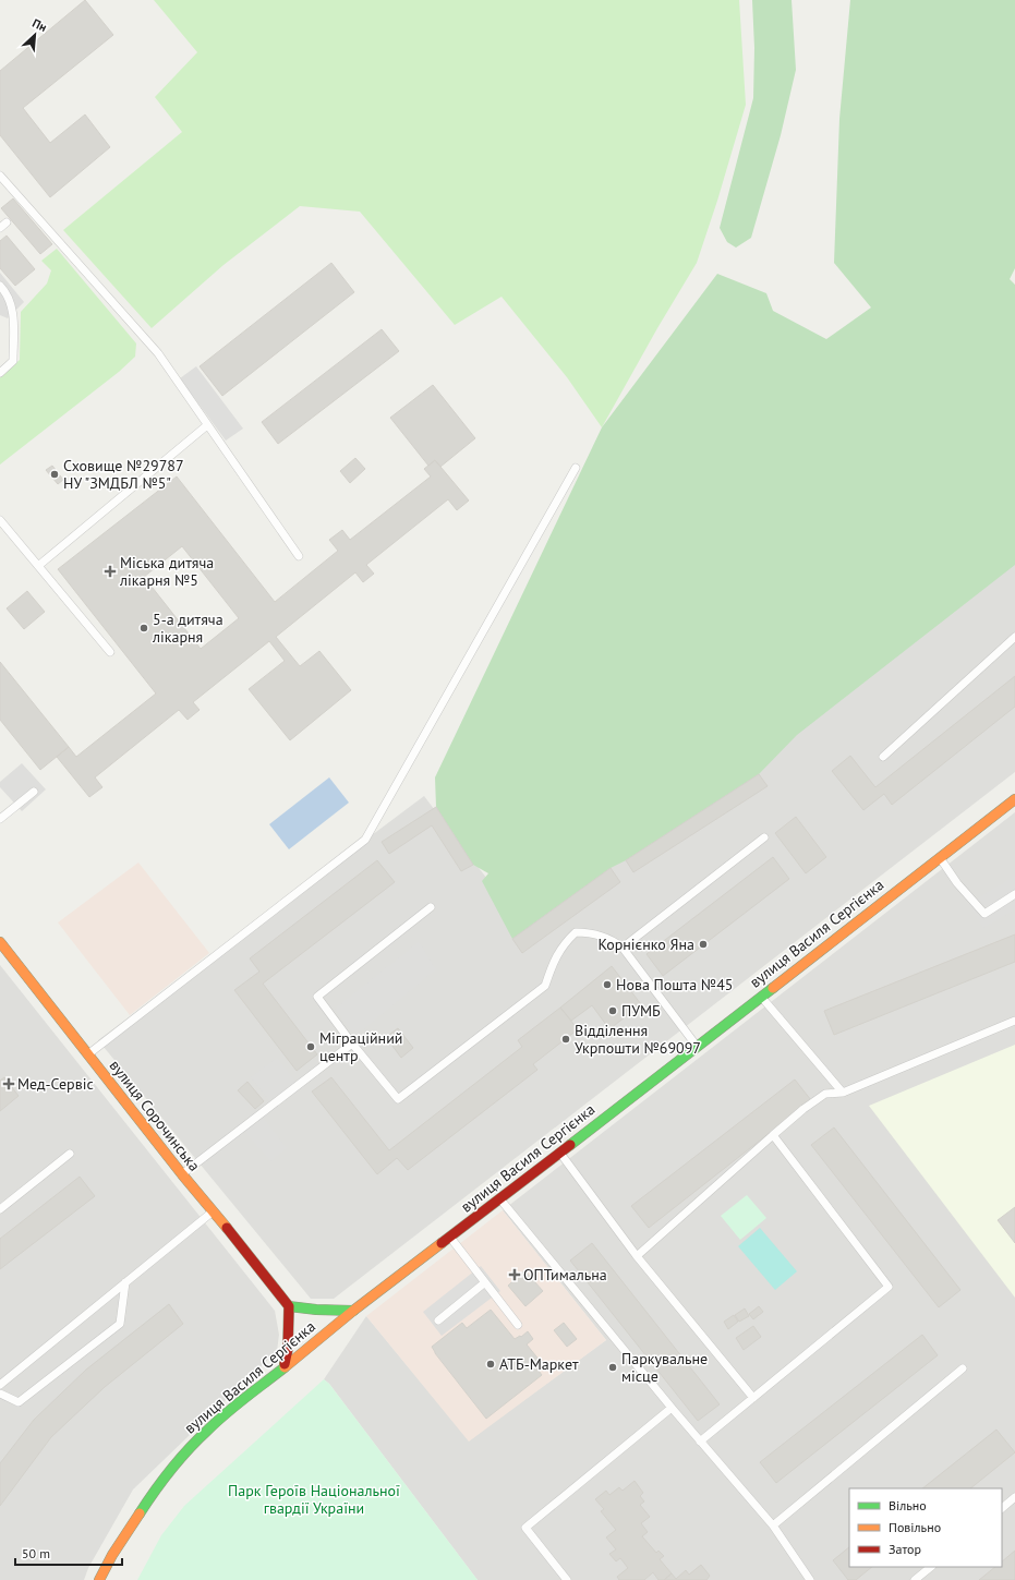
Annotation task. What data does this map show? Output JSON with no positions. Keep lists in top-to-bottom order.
{
  "streets": {
    "main road": ["вулиця Василя Сергієнка", "вулиця Сорочинська"]
  },
  "parks": ["Парк Героїв Національної гвардії України"],
  "places": {
    "other": [
      "Сховище №29787 НУ \"ЗМДБЛ №5\"",
      "5-а дитяча лікарня",
      "Корнієнко Яна",
      "Нова Пошта №45",
      "ПУМБ",
      "Відділення Укрпошти №69097",
      "Міграційний центр",
      "АТБ-Маркет",
      "Паркувальне місце"
    ],
    "health": ["Міська дитяча лікарня №5", "Мед-Сервіс", "ОПТимальна"]
  },
  "legend": ["Вільно", "Повільно", "Затор"],
  "scale_bar": "50 m",
  "north": "top right"
}
